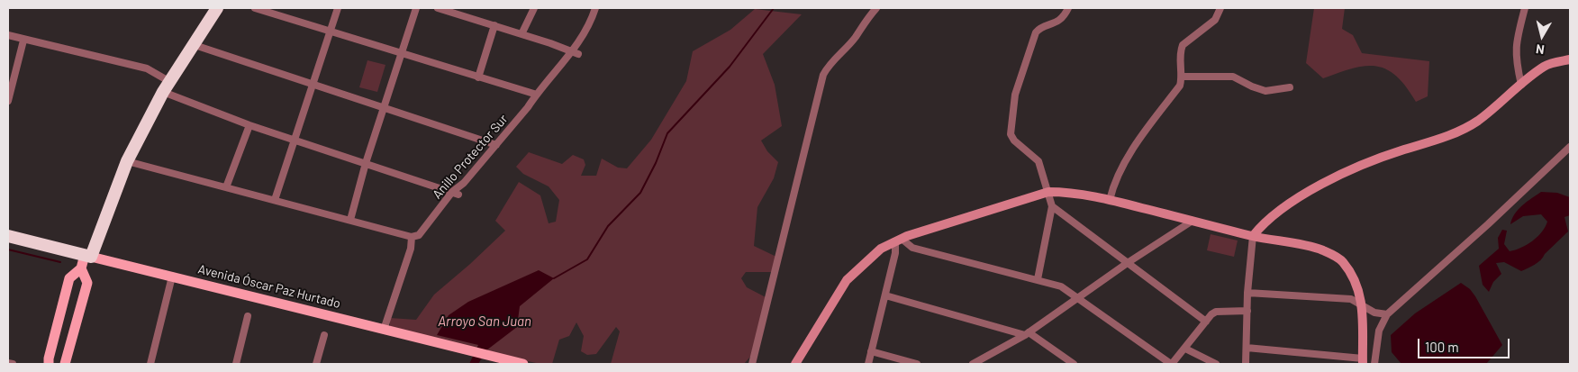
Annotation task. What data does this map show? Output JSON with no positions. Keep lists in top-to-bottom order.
{
  "streets": {
    "highway": ["Avenida Óscar Paz Hurtado"],
    "street": ["Anillo Protector Sur"]
  },
  "water": ["Arroyo San Juan"],
  "scale_bar": "100 m",
  "north": "bottom"
}
